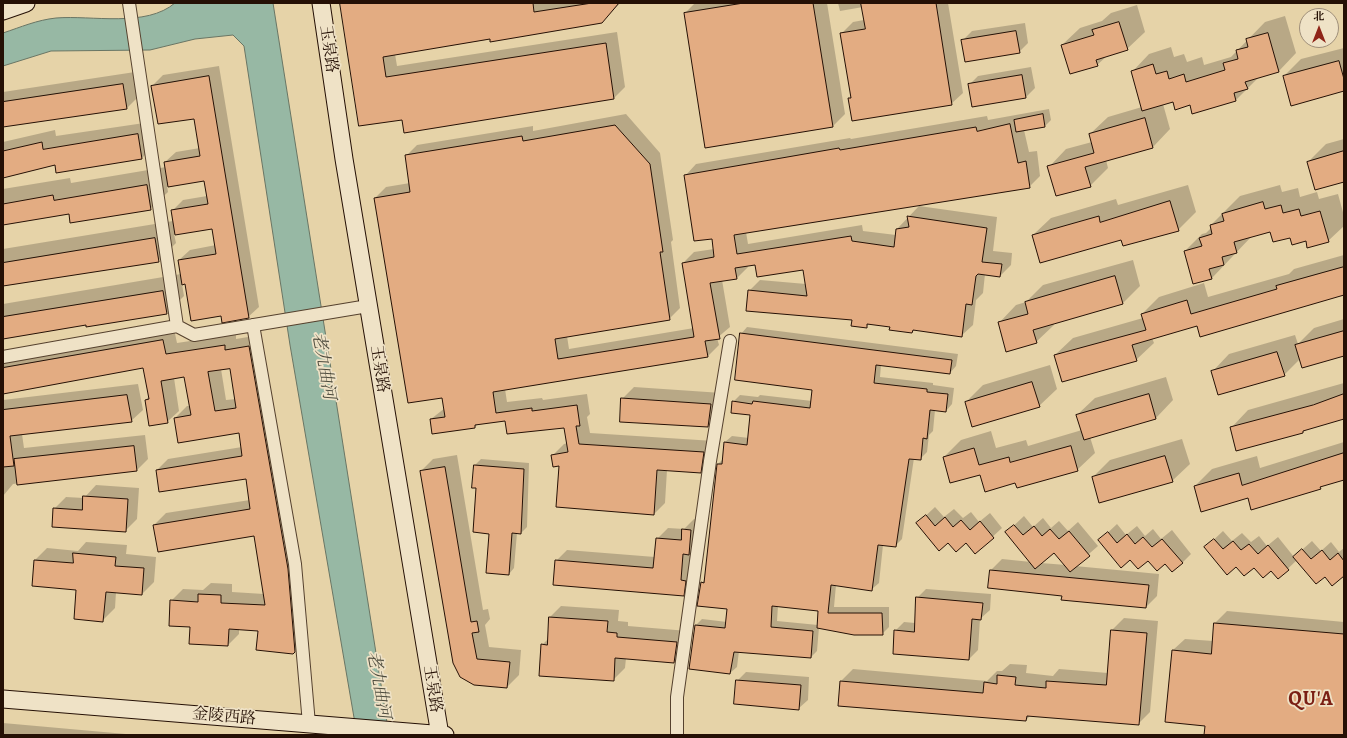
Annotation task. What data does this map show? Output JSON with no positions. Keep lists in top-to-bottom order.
{
  "streets": {
    "street": ["玉泉路", "金陵西路"]
  },
  "crossings": [
    ["玉泉路", "金陵西路"]
  ],
  "districts": ["QU'A"],
  "water": ["老九曲河"],
  "north": "top"
}
